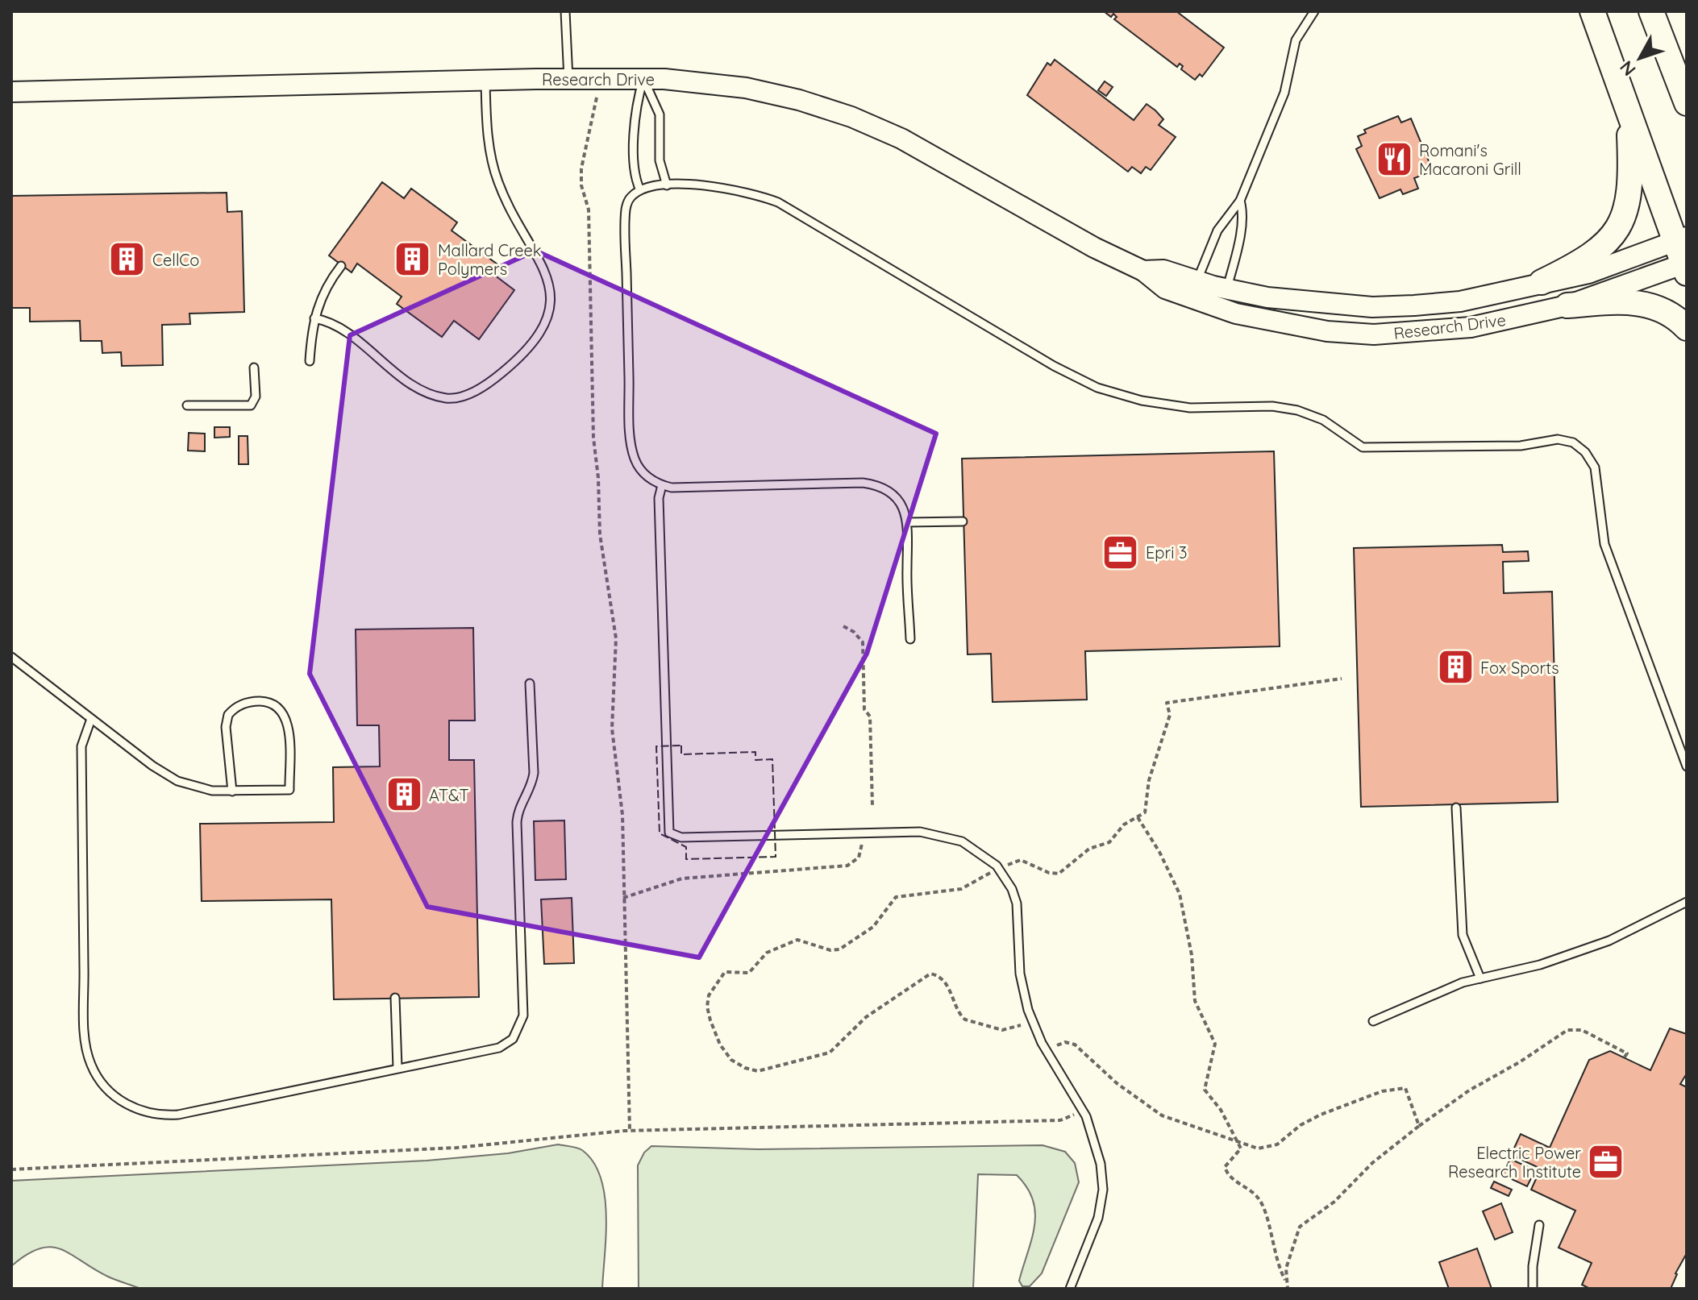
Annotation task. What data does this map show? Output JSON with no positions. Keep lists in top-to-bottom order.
{
  "streets": {
    "street": ["Research Drive"]
  },
  "places": {
    "restaurant": ["Romani's Macaroni Grill"],
    "building": [
      "CellCo",
      "Mallard Creek Polymers",
      "Fox Sports",
      "AT&T"
    ],
    "office": ["Epri 3", "Electric Power Research Institute"]
  },
  "north": "bottom left"
}
